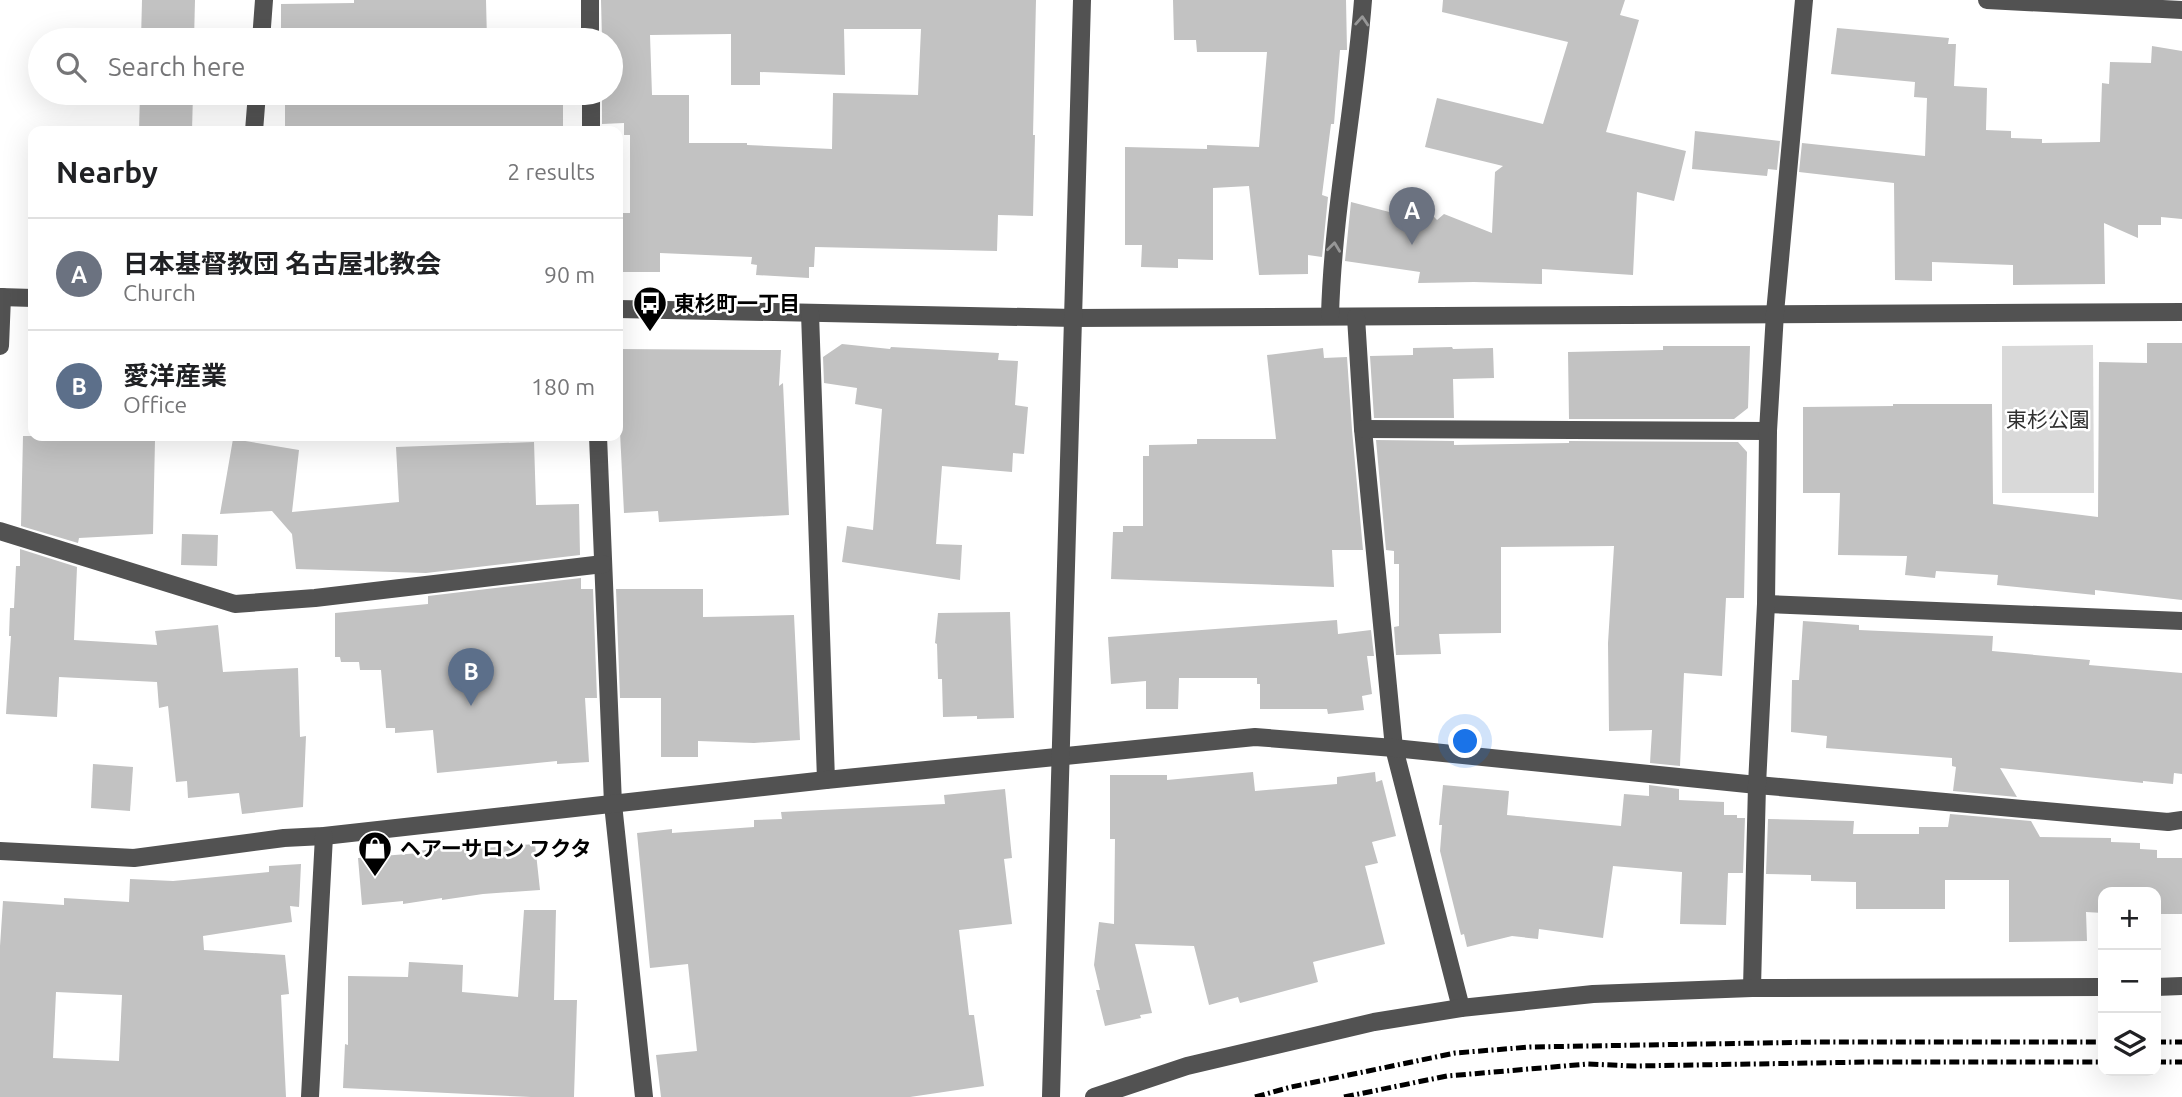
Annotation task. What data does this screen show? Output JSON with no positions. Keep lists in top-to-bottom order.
{
  "parks": ["東杉公園"],
  "places": {
    "bus stop": ["東杉町一丁目"],
    "shop": ["ヘアーサロン フクタ"]
  },
  "page": {
    "search": "Search here",
    "heading": ["Nearby", "2 results"],
    "pins": ["A", "B"],
    "list": [
      {
        "mark": "A",
        "name": "日本基督教団 名古屋北教会",
        "note": "Church",
        "value": "90 m"
      },
      {
        "mark": "B",
        "name": "愛洋産業",
        "note": "Office",
        "value": "180 m"
      }
    ],
    "map_buttons": ["+", "−"]
  }
}
